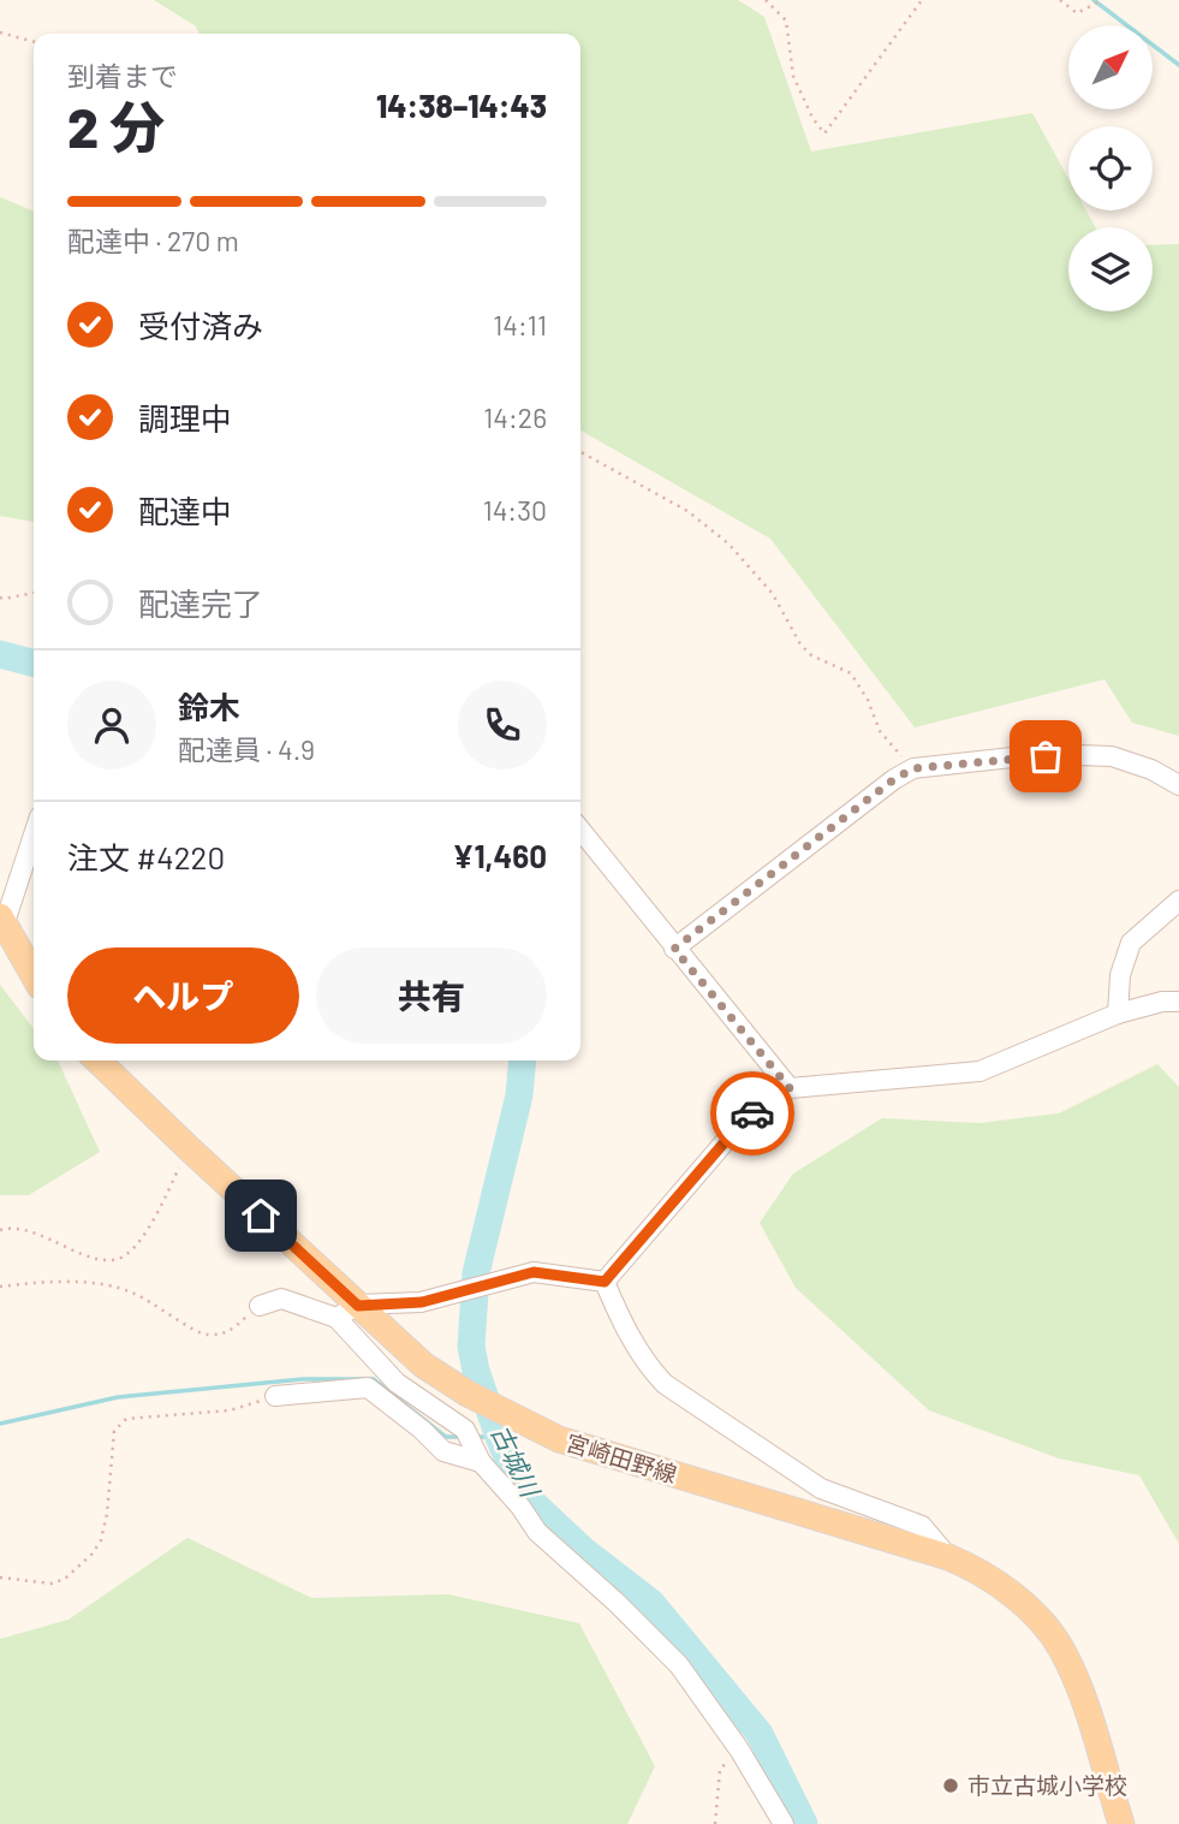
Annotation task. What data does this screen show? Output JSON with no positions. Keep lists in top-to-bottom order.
{
  "streets": {
    "main road": ["宮崎田野線"]
  },
  "water": ["古城川"],
  "places": ["市立古城小学校"],
  "north": "top right",
  "page": {
    "heading": ["2 分", "到着まで", "14:38–14:43"],
    "panel": [
      "鈴木",
      "配達員 · 4.9",
      "注文 #4220",
      "¥1,460"
    ],
    "bar": "配達中 · 270 m",
    "list": [
      ["受付済み", "14:11"],
      ["調理中", "14:26"],
      ["配達中", "14:30"],
      "配達完了"
    ],
    "buttons": ["ヘルプ", "共有"]
  }
}
